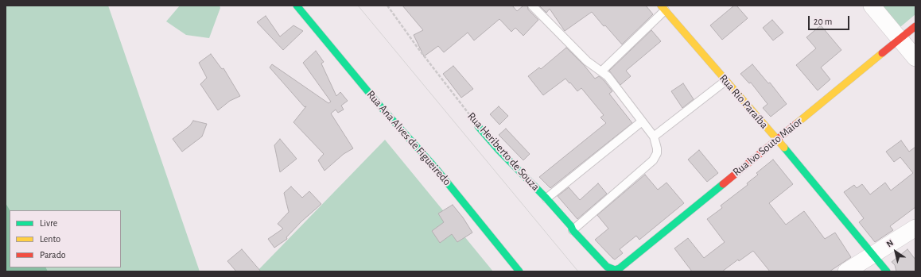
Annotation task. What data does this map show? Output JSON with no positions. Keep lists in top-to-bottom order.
{
  "streets": {
    "street": [
      "Rua Rio Paraíba",
      "Rua Ana Alves de Figueiredo",
      "Rua Ivo Souto Maior",
      "Rua Heriberto de Souza"
    ]
  },
  "crossings": [
    ["Rua Rio Paraíba", "Rua Ivo Souto Maior"],
    ["Rua Ivo Souto Maior", "Rua Heriberto de Souza"]
  ],
  "legend": ["Livre", "Lento", "Parado"],
  "scale_bar": "20 m",
  "north": "top left"
}
